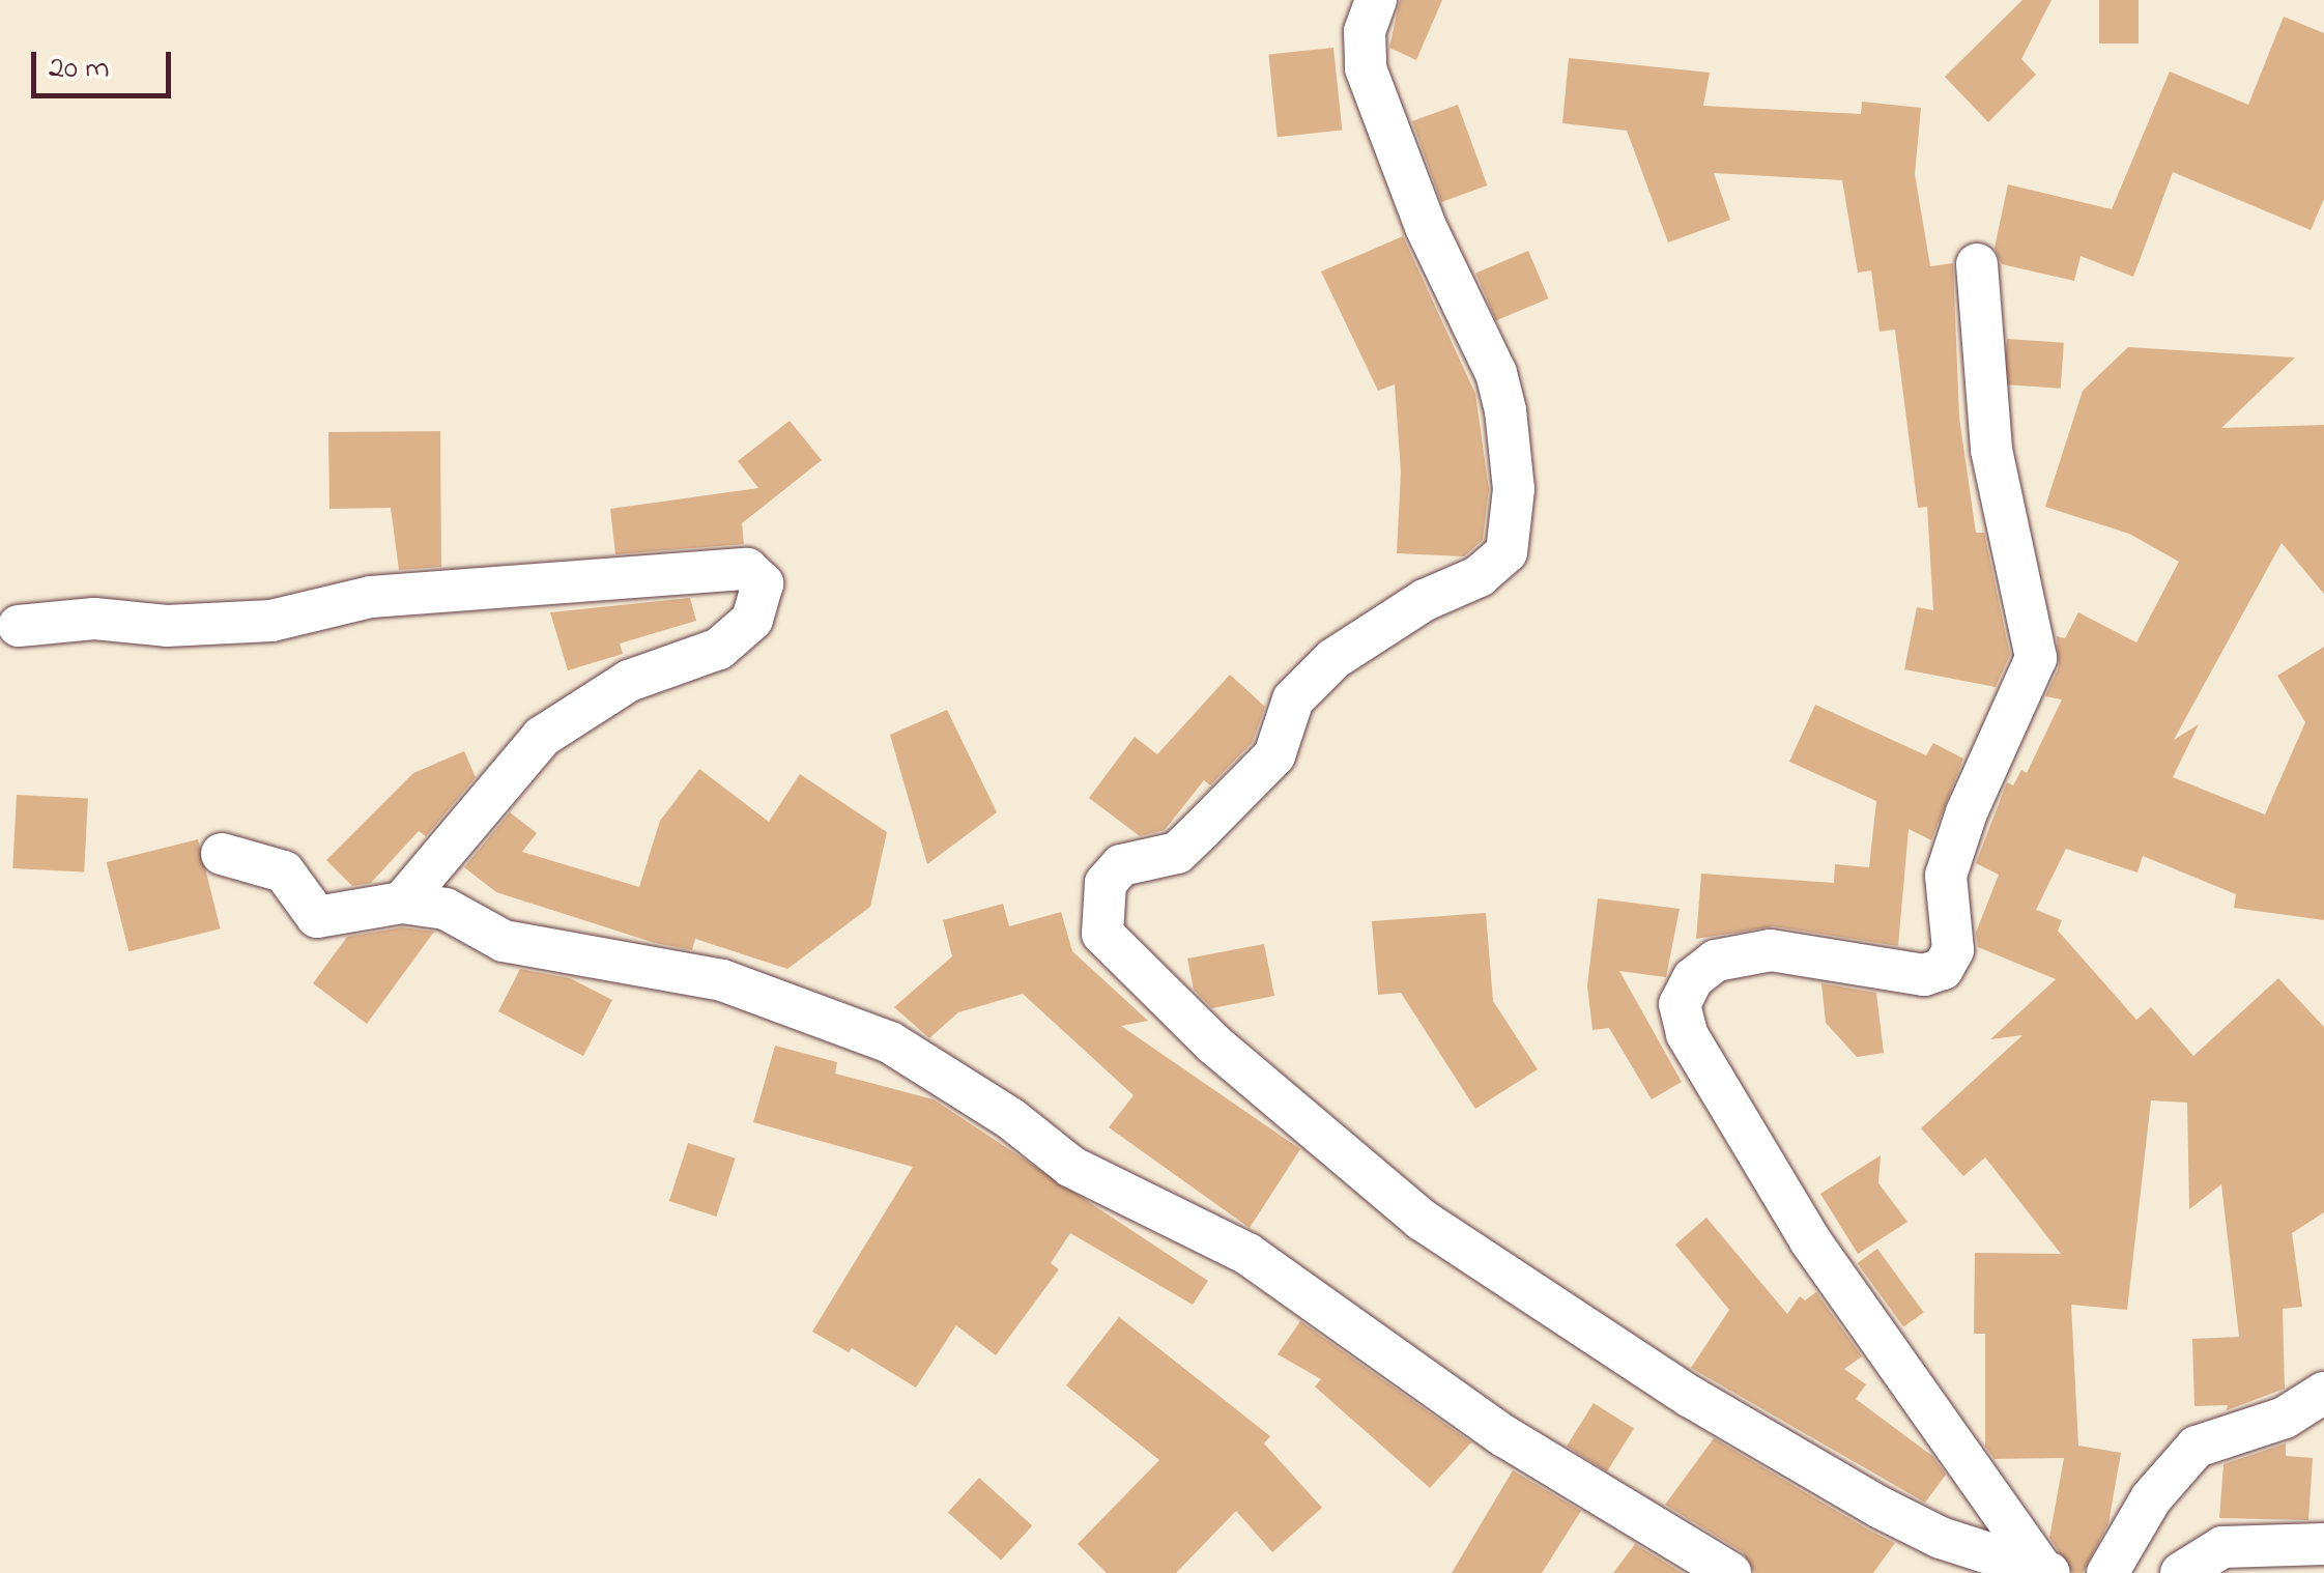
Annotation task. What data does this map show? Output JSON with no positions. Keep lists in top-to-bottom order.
{
  "scale_bar": "20 m"
}
